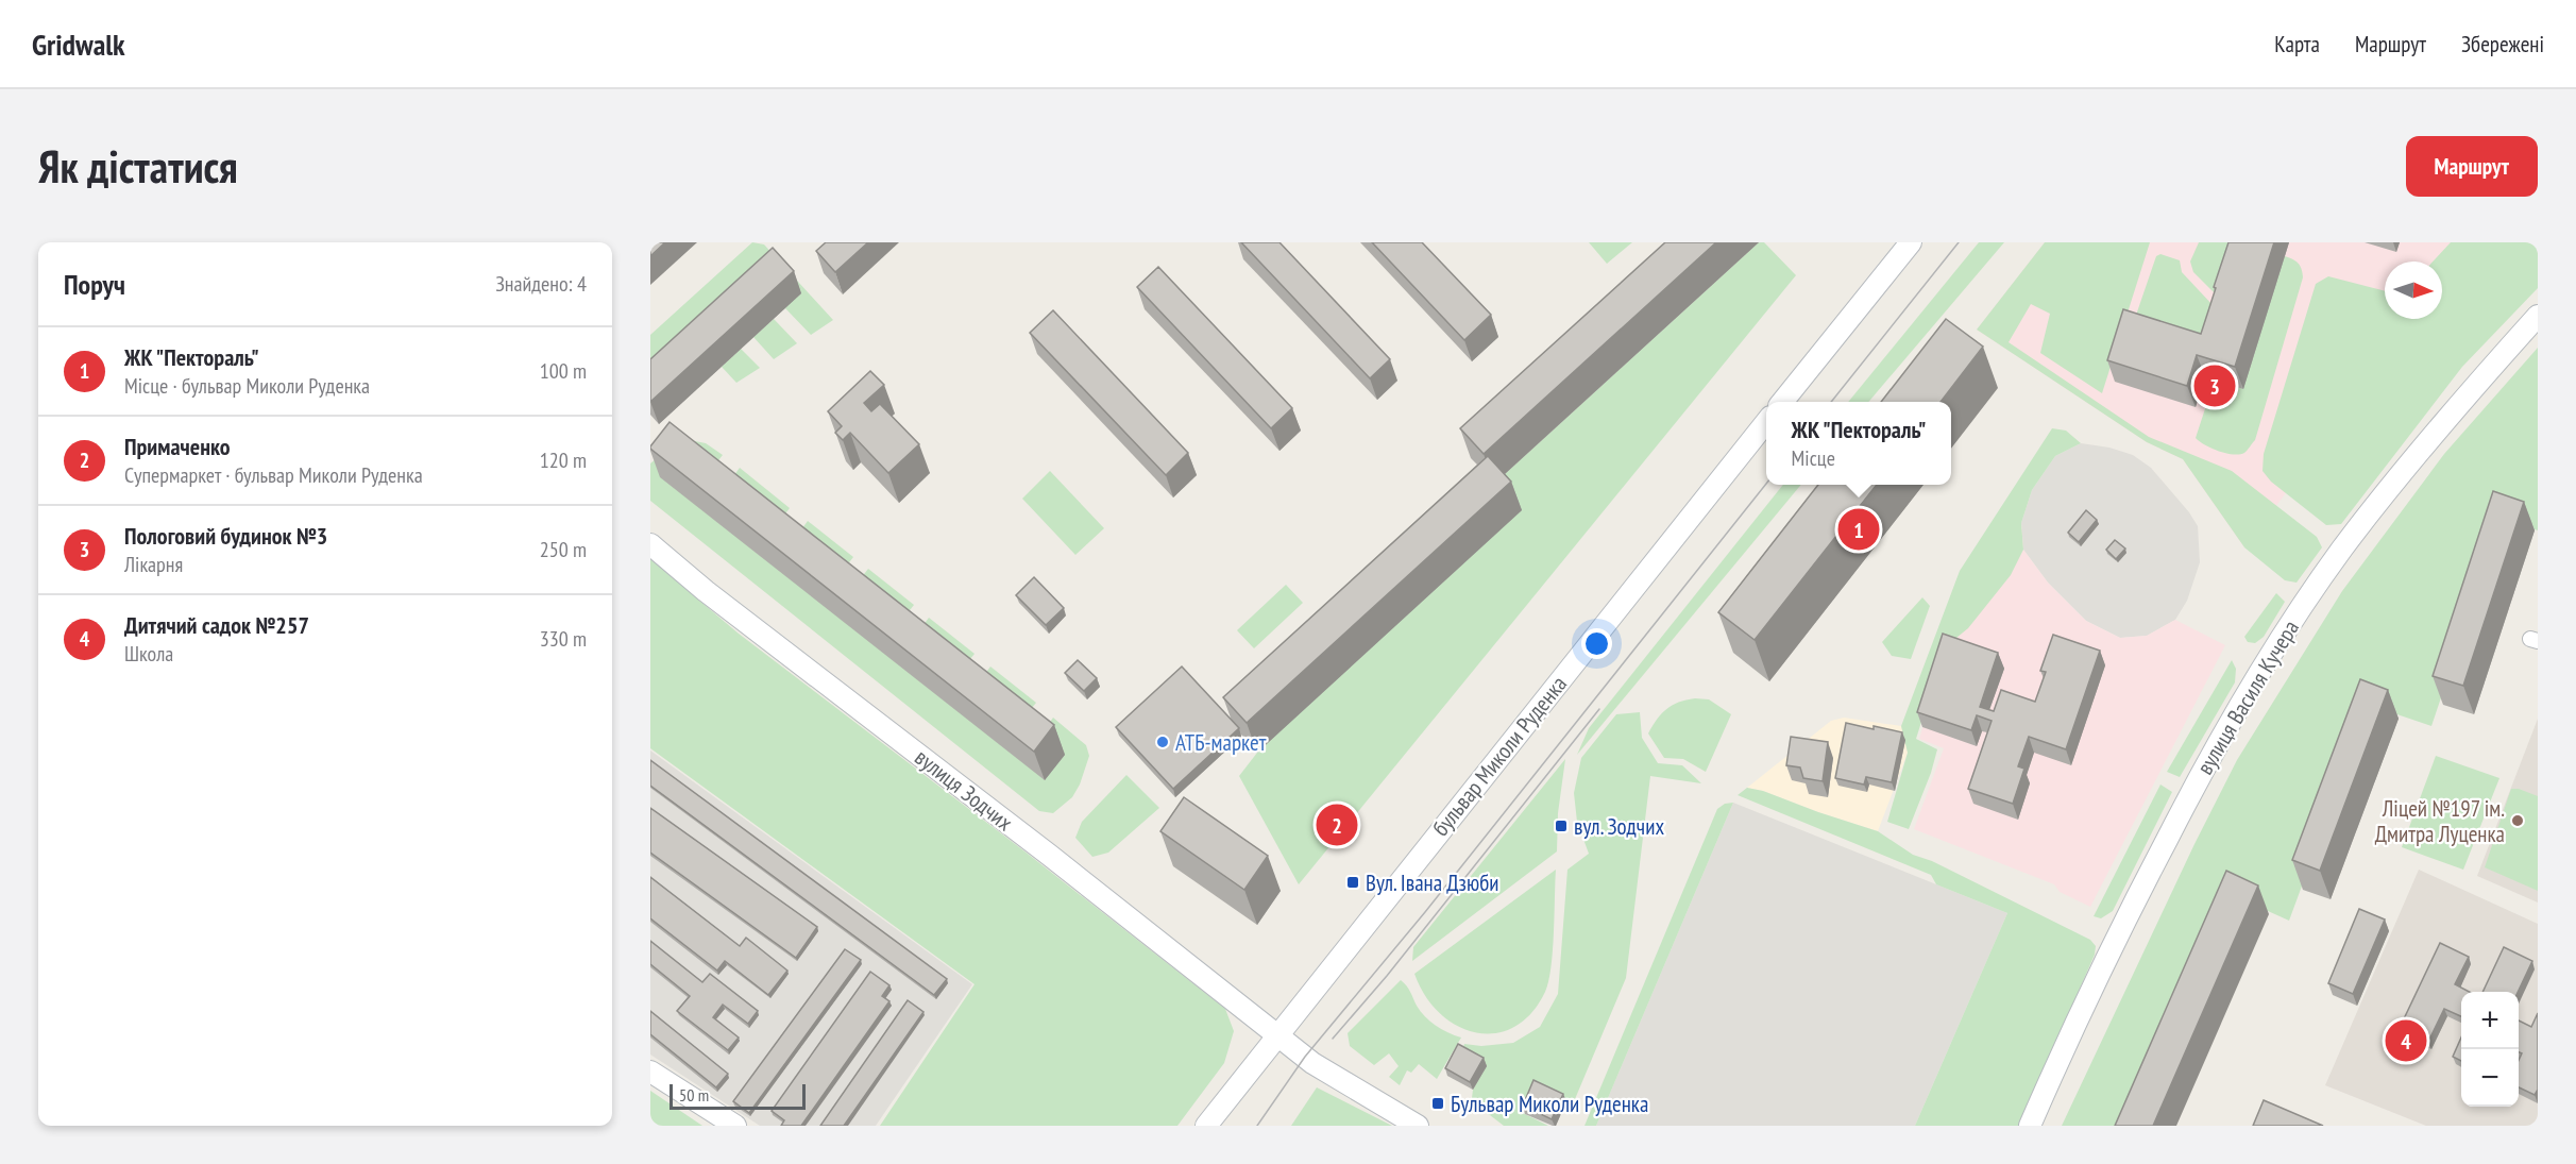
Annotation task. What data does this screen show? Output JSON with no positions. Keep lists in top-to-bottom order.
{
  "streets": {
    "street": ["вулиця Василя Кучера", "бульвар Миколи Руденка", "вулиця Зодчих"]
  },
  "crossings": [
    ["бульвар Миколи Руденка", "вулиця Зодчих"]
  ],
  "places": {
    "other": ["АТБ-маркет", "Ліцей №197 ім. Дмитра Луценка"],
    "transit": ["вул. Зодчих", "Вул. Івана Дзюби", "Бульвар Миколи Руденка"]
  },
  "scale_bar": "50 m",
  "north": "right",
  "page": {
    "header": "Gridwalk",
    "nav": ["Карта", "Маршрут", "Збережені"],
    "buttons": "Маршрут",
    "title": "Як дістатися",
    "heading": ["Поруч", "Знайдено: 4"],
    "list": [
      {
        "mark": "1",
        "name": "ЖК \"Пектораль\"",
        "note": "Місце · бульвар Миколи Руденка",
        "value": "100 m"
      },
      {
        "mark": "2",
        "name": "Примаченко",
        "note": "Супермаркет · бульвар Миколи Руденка",
        "value": "120 m"
      },
      {
        "mark": "3",
        "name": "Пологовий будинок №3",
        "note": "Лікарня",
        "value": "250 m"
      },
      {
        "mark": "4",
        "name": "Дитячий садок №257",
        "note": "Школа",
        "value": "330 m"
      }
    ],
    "pins": [
      "3",
      "1",
      "2",
      "4"
    ],
    "popup": ["ЖК \"Пектораль\"", "Місце"],
    "map_buttons": ["+", "−"],
    "scale": "50 m"
  }
}
